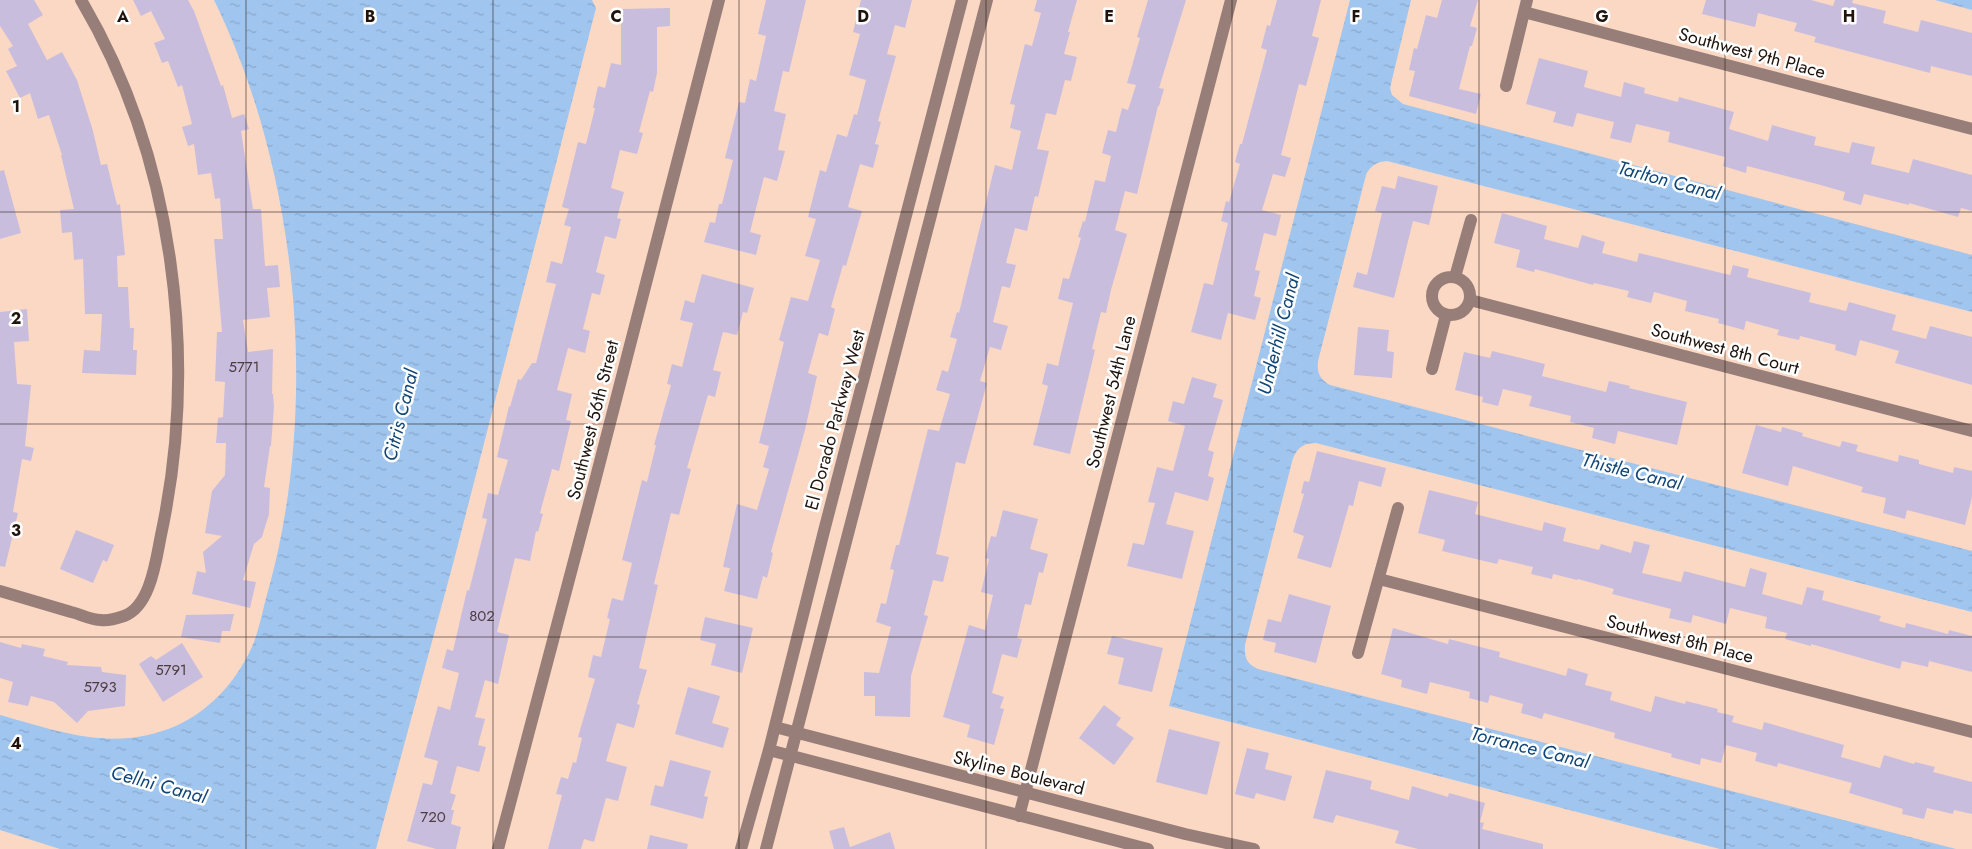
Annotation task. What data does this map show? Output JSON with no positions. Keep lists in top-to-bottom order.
{
  "streets": {
    "street": [
      "Southwest 9th Place",
      "Southwest 8th Court",
      "Southwest 54th Lane",
      "Southwest 56th Street",
      "El Dorado Parkway West",
      "Southwest 8th Place",
      "Skyline Boulevard"
    ]
  },
  "crossings": [
    ["Southwest 54th Lane", "Skyline Boulevard"],
    ["El Dorado Parkway West", "Skyline Boulevard"]
  ],
  "water": [
    "Tarlton Canal",
    "Underhill Canal",
    "Citris Canal",
    "Thistle Canal",
    "Torrance Canal",
    "Cellni Canal"
  ],
  "house_numbers": [
    "5771",
    "802",
    "5791",
    "5793",
    "720"
  ],
  "grid": {
    "columns": [
      "A",
      "B",
      "C",
      "D",
      "E",
      "F",
      "G",
      "H"
    ],
    "rows": [
      "1",
      "2",
      "3",
      "4"
    ]
  }
}
